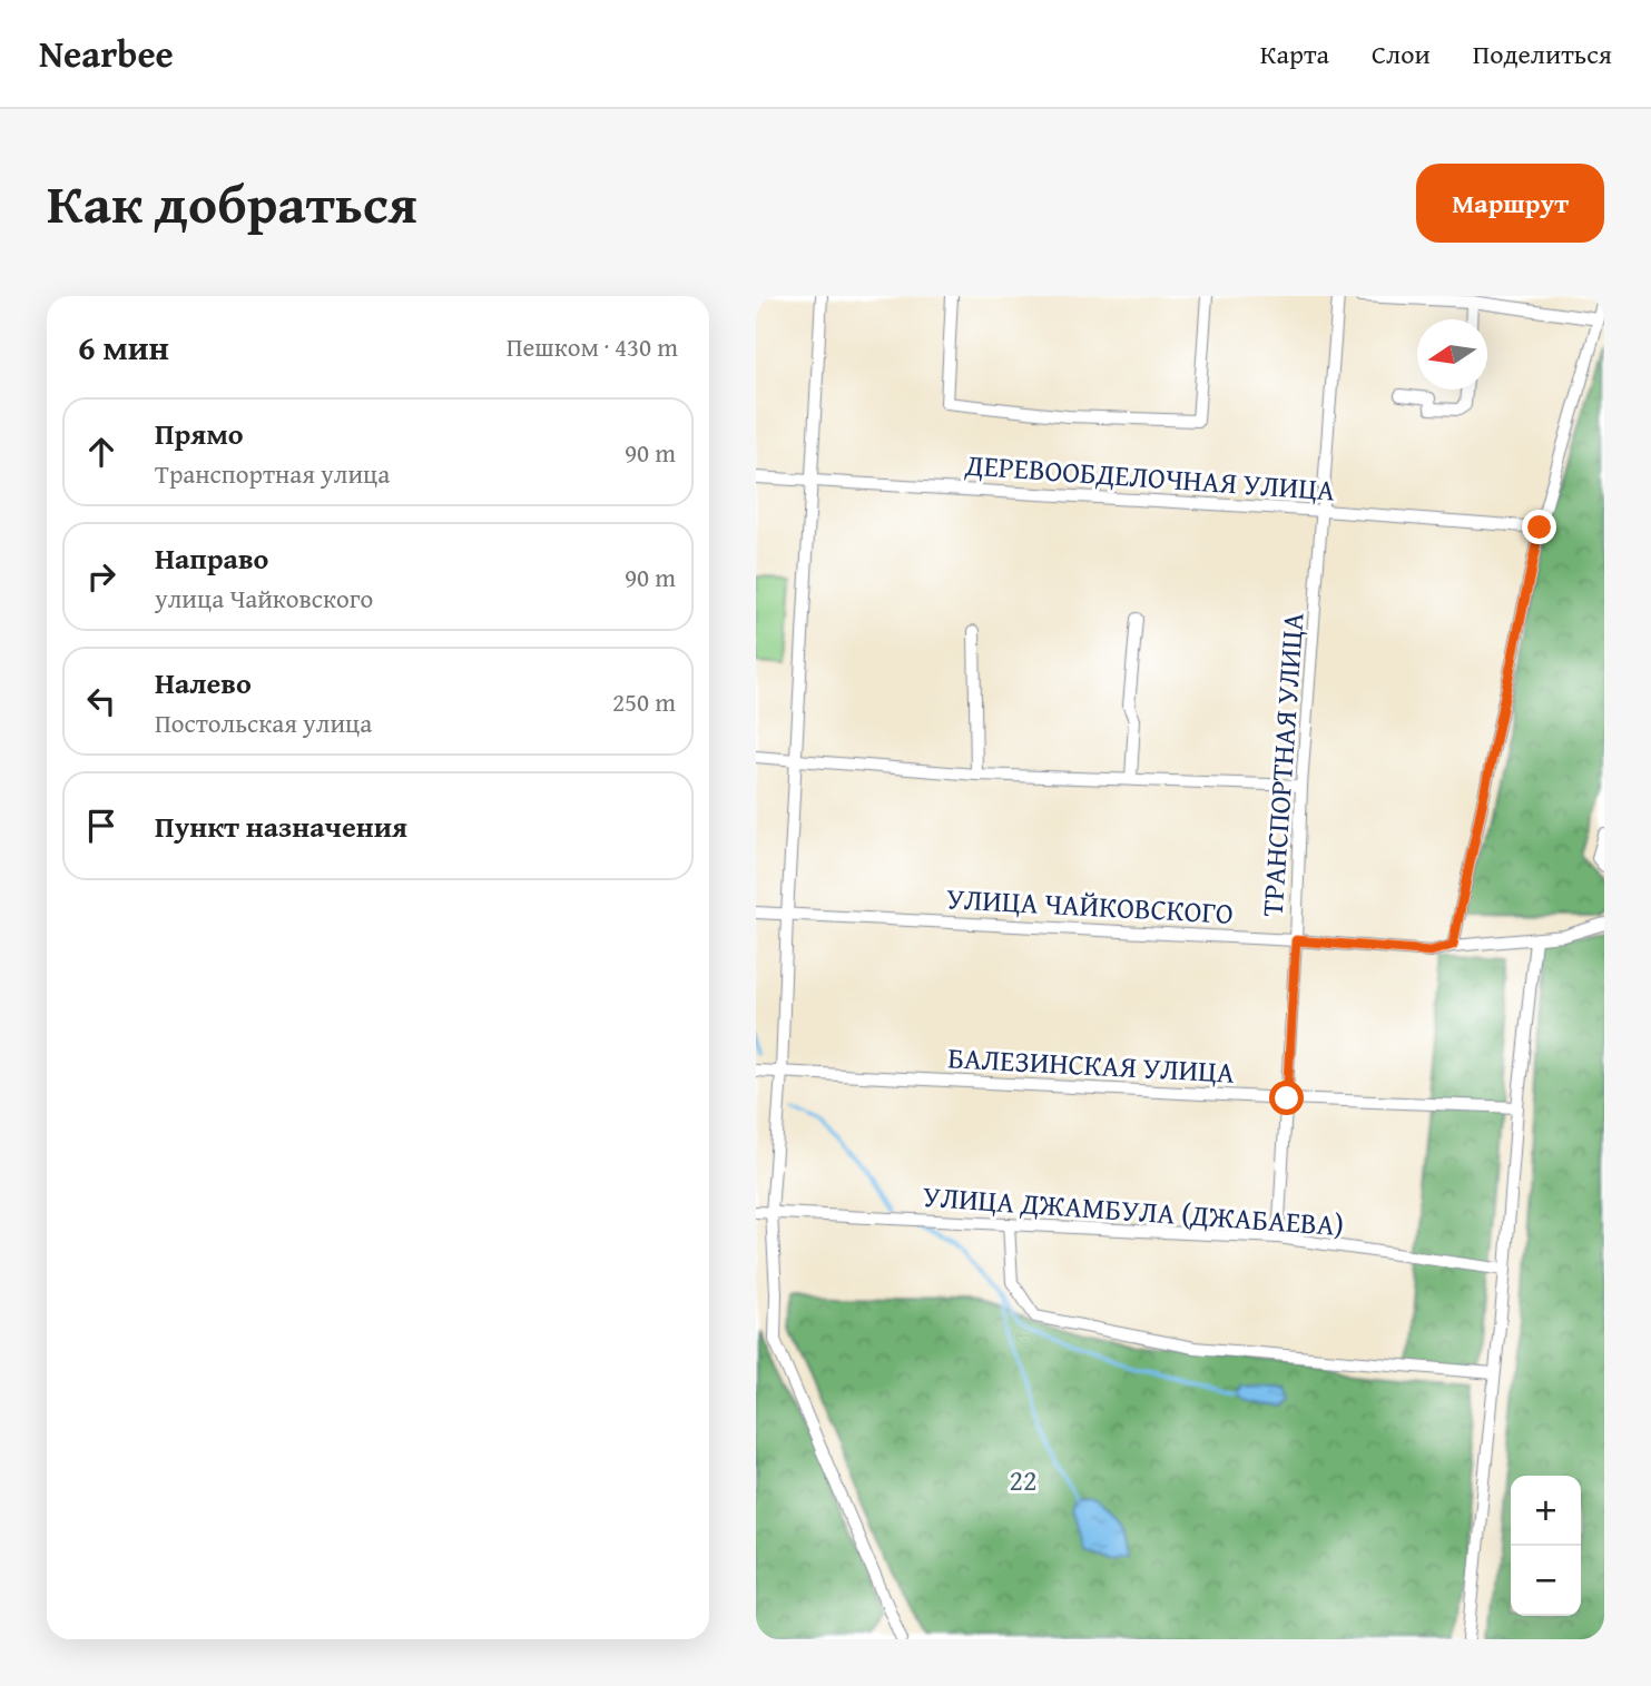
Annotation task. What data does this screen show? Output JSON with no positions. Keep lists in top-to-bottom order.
{
  "streets": {
    "street": [
      "ДЕРЕВООБДЕЛОЧНАЯ УЛИЦА",
      "ТРАНСПОРТНАЯ УЛИЦА",
      "УЛИЦА ЧАЙКОВСКОГО",
      "БАЛЕЗИНСКАЯ УЛИЦА",
      "УЛИЦА ДЖАМБУЛА (ДЖАБАЕВА)"
    ]
  },
  "crossings": [
    ["ДЕРЕВООБДЕЛОЧНАЯ УЛИЦА", "ТРАНСПОРТНАЯ УЛИЦА"],
    ["ТРАНСПОРТНАЯ УЛИЦА", "УЛИЦА ЧАЙКОВСКОГО"],
    ["ТРАНСПОРТНАЯ УЛИЦА", "БАЛЕЗИНСКАЯ УЛИЦА"],
    ["ТРАНСПОРТНАЯ УЛИЦА", "УЛИЦА ДЖАМБУЛА (ДЖАБАЕВА)"]
  ],
  "parks": ["22"],
  "north": "left",
  "page": {
    "header": "Nearbee",
    "nav": ["Карта", "Слои", "Поделиться"],
    "title": "Как добраться",
    "buttons": "Маршрут",
    "heading": ["6 мин", "Пешком · 430 m"],
    "list": [
      ["Прямо", "Транспортная улица", "90 m"],
      ["Направо", "улица Чайковского", "90 m"],
      ["Налево", "Постольская улица", "250 m"],
      "Пункт назначения"
    ],
    "map_buttons": ["+", "−"]
  }
}
